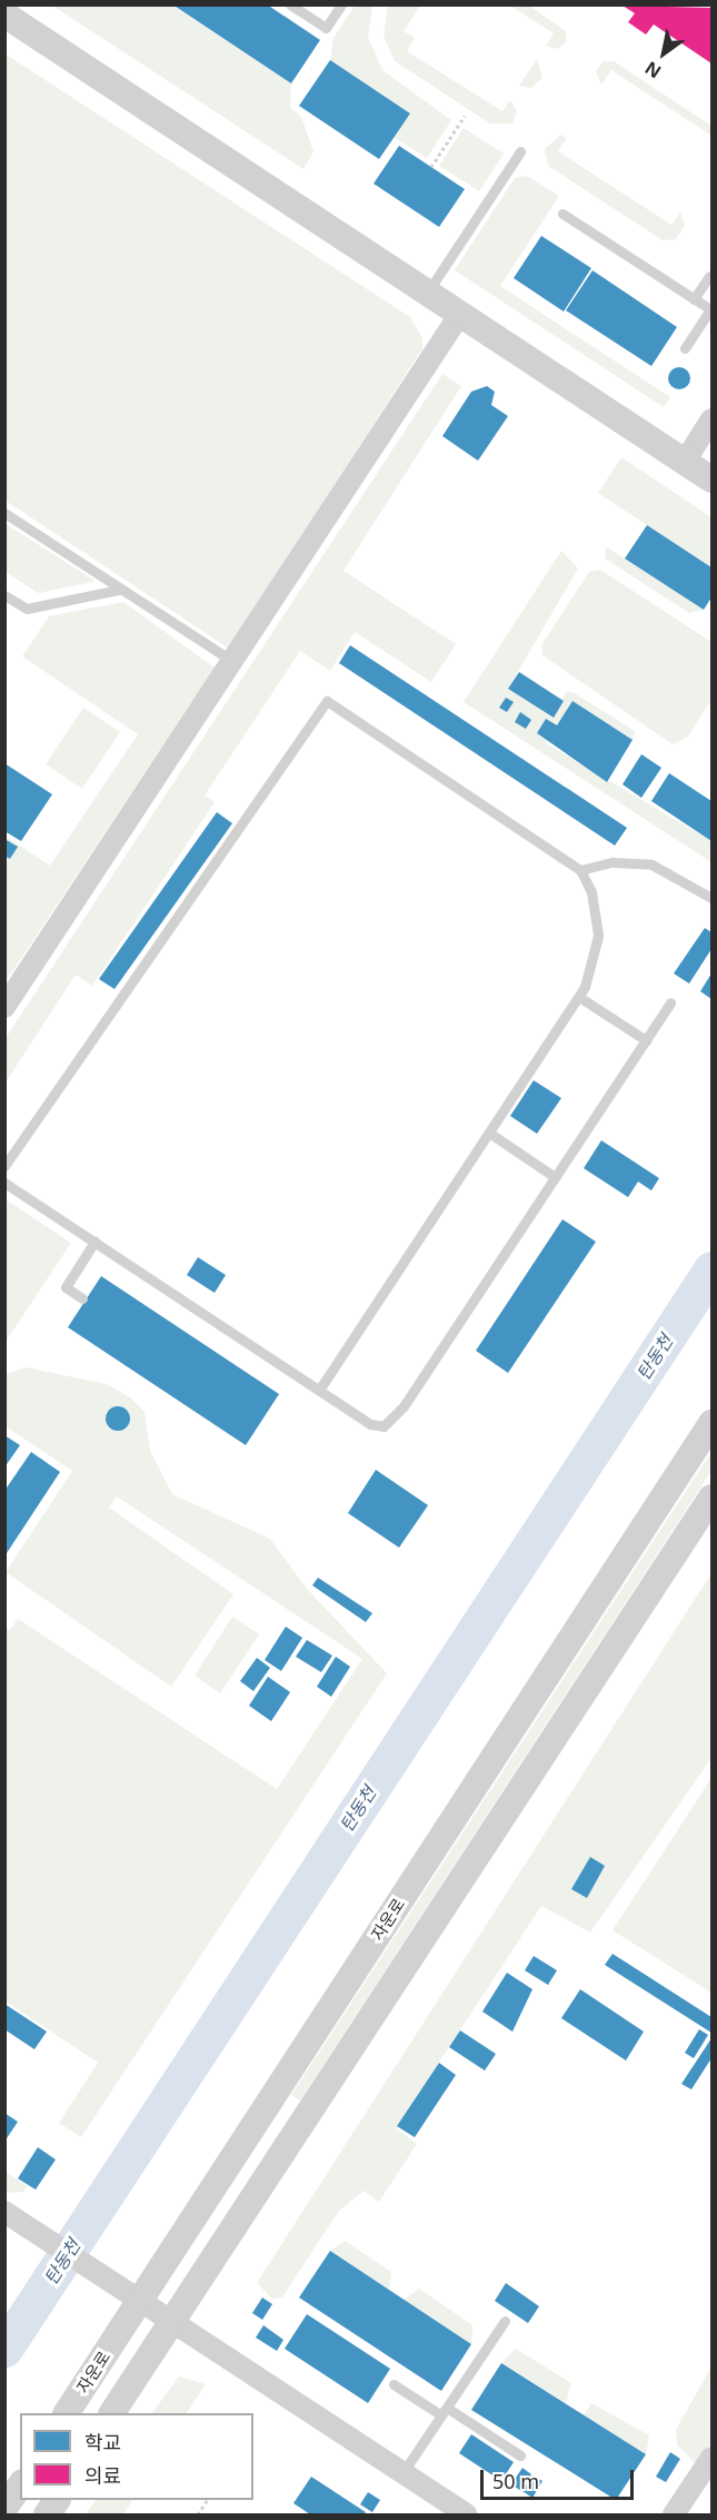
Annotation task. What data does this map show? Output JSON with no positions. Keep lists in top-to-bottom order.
{
  "streets": {
    "street": ["자운로"]
  },
  "water": ["탄동천"],
  "legend": ["학교", "의료"],
  "scale_bar": "50 m",
  "north": "bottom left"
}
